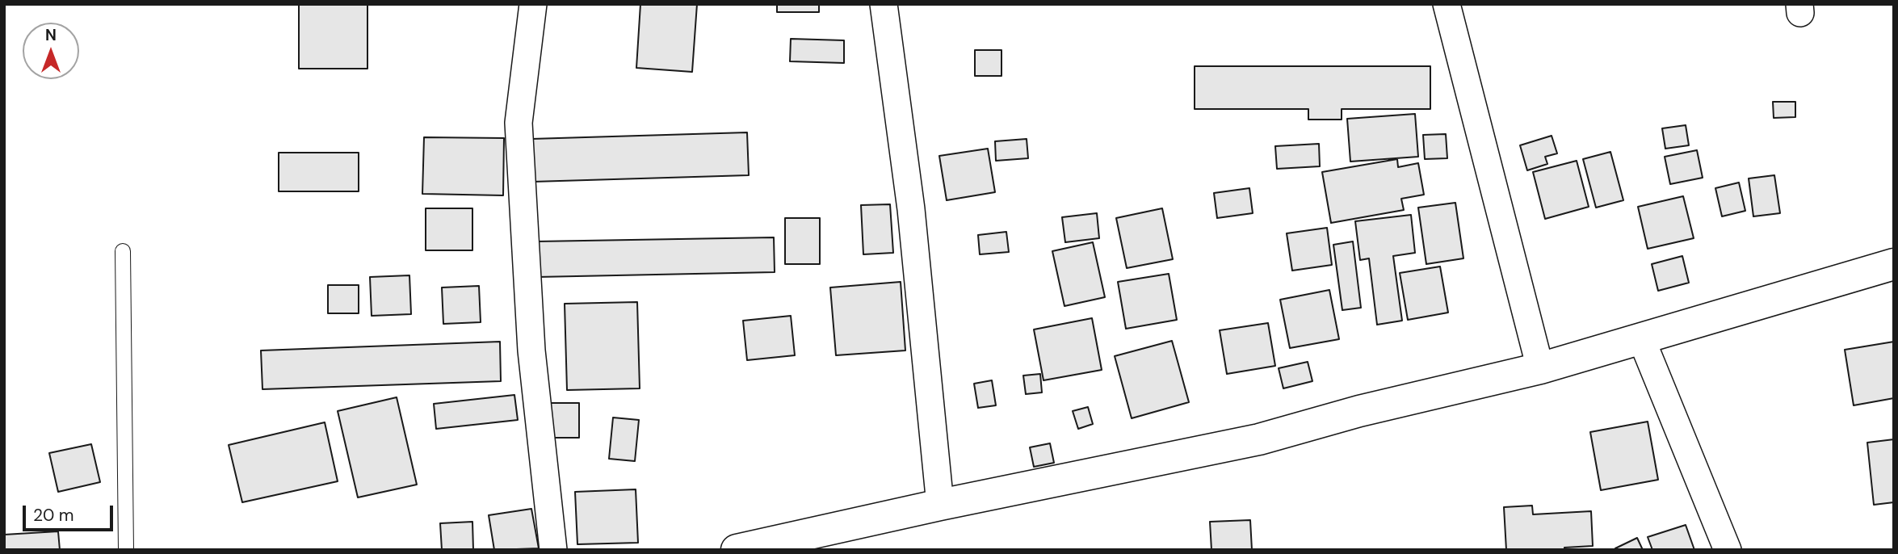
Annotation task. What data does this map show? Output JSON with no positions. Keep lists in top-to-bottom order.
{
  "scale_bar": "20 m",
  "north": "top"
}
